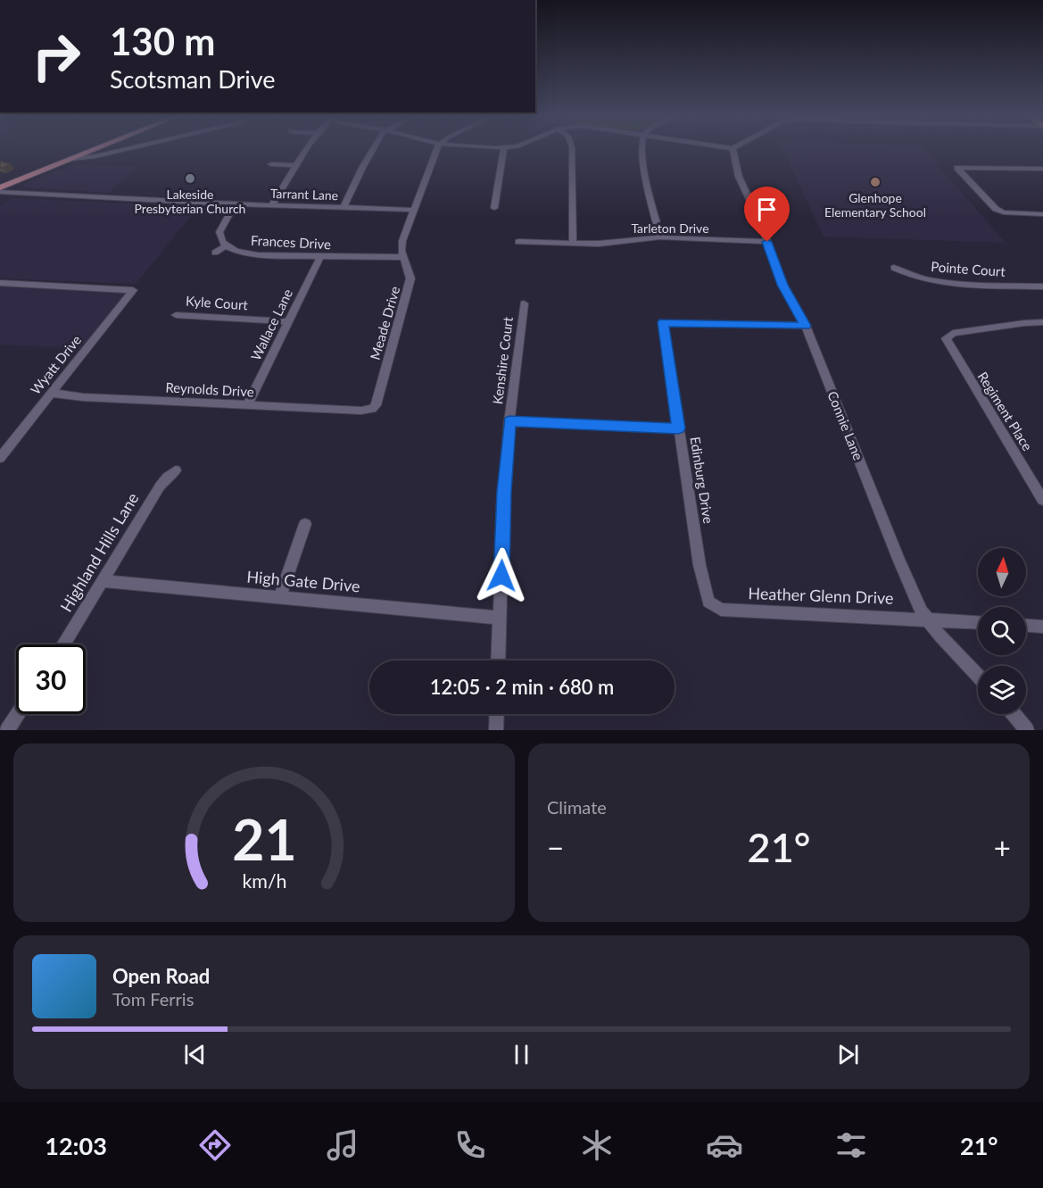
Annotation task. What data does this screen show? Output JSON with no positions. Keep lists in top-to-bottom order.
{
  "streets": {
    "street": [
      "Tarrant Lane",
      "Tarleton Drive",
      "Frances Drive",
      "Pointe Court",
      "Kyle Court",
      "Meade Drive",
      "Wallace Lane",
      "Kenshire Court",
      "Wyatt Drive",
      "Reynolds Drive",
      "Regiment Place",
      "Connie Lane",
      "Edinburg Drive",
      "Highland Hills Lane",
      "High Gate Drive",
      "Heather Glenn Drive"
    ]
  },
  "crossings": [
    ["Tarrant Lane", "Meade Drive"],
    ["Tarleton Drive", "Connie Lane"],
    ["Frances Drive", "Meade Drive"],
    ["Frances Drive", "Wallace Lane"],
    ["Kyle Court", "Wallace Lane"],
    ["Meade Drive", "Reynolds Drive"],
    ["Wallace Lane", "Reynolds Drive"],
    ["Kenshire Court", "High Gate Drive"],
    ["Wyatt Drive", "Reynolds Drive"],
    ["Connie Lane", "Edinburg Drive"],
    ["Connie Lane", "Heather Glenn Drive"],
    ["Edinburg Drive", "Heather Glenn Drive"],
    ["Highland Hills Lane", "High Gate Drive"]
  ],
  "places": ["Lakeside Presbyterian Church", "Glenhope Elementary School"],
  "north": "top",
  "page": {
    "turn": ["130 m", "Scotsman Drive"],
    "limit": "30",
    "trip": "12:05 · 2 min · 680 m",
    "tile": "Climate",
    "heat": ["−", "21°", "+"],
    "song": ["Open Road", "Tom Ferris"],
    "tabs": ["12:03", "21°"],
    "gauge": ["21", "km/h"]
  }
}
